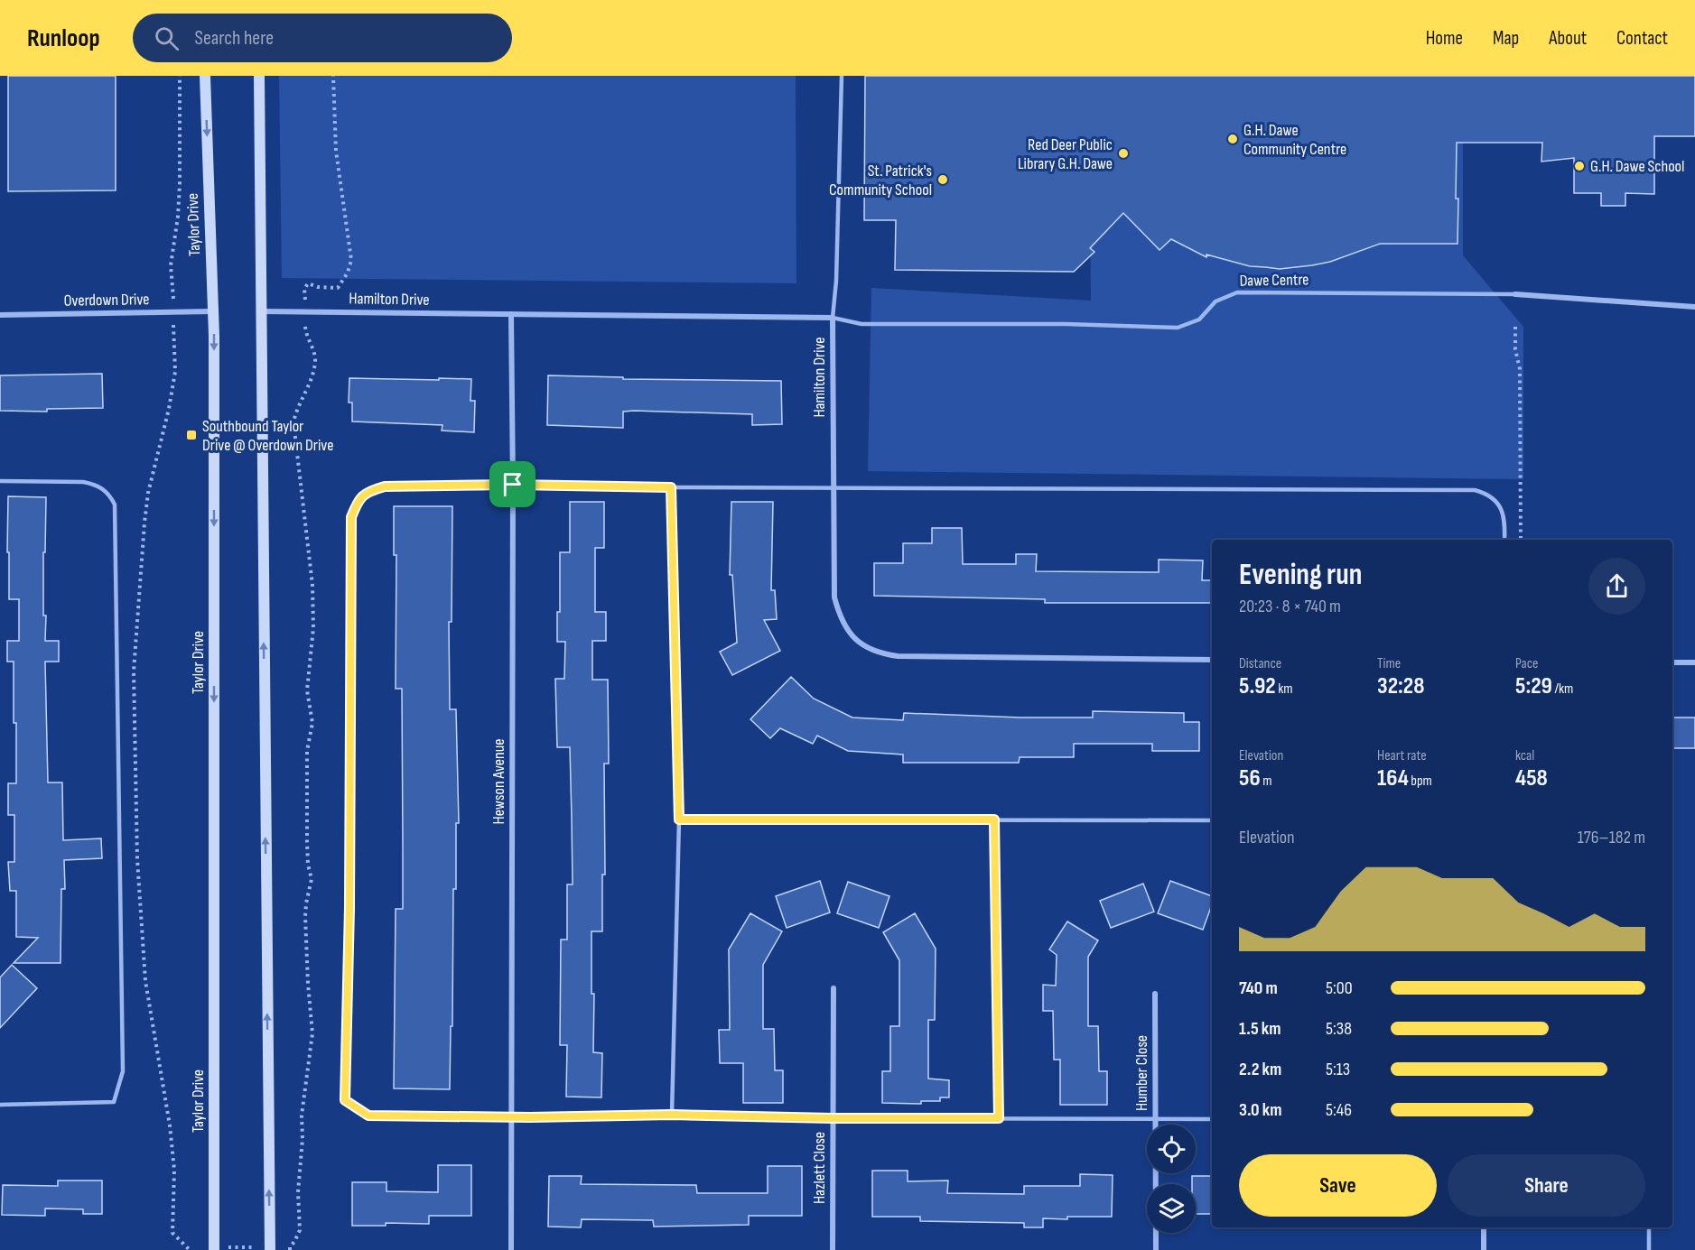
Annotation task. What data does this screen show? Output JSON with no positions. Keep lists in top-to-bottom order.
{
  "streets": {
    "main road": ["Taylor Drive"],
    "street": [
      "Dawe Centre",
      "Hamilton Drive",
      "Overdown Drive",
      "Hewson Avenue",
      "Humber Close",
      "Hazlett Close"
    ]
  },
  "crossings": [
    ["Taylor Drive", "Overdown Drive"],
    ["Dawe Centre", "Hamilton Drive"],
    ["Hamilton Drive", "Hewson Avenue"]
  ],
  "places": {
    "other": [
      "G.H. Dawe Community Centre",
      "Red Deer Public Library G.H. Dawe",
      "G.H. Dawe School",
      "St. Patrick's Community School"
    ],
    "transit": ["Southbound Taylor Drive @ Overdown Drive"]
  },
  "page": {
    "header": "Runloop",
    "search": "Search here",
    "nav": [
      "Home",
      "Map",
      "About",
      "Contact"
    ],
    "heading": ["Evening run", "20:23 · 8 × 740 m"],
    "stats": [
      ["Distance", "5.92 km"],
      ["Time", "32:28"],
      ["Pace", "5:29 /km"],
      ["Elevation", "56 m"],
      ["Heart rate", "164 bpm"],
      ["kcal", "458"]
    ],
    "chart": ["Elevation", "176–182 m"],
    "list": [
      {
        "name": "740 m",
        "note": "5:00"
      },
      {
        "name": "1.5 km",
        "note": "5:38"
      },
      {
        "name": "2.2 km",
        "note": "5:13"
      },
      {
        "name": "3.0 km",
        "note": "5:46"
      }
    ],
    "buttons": ["Save", "Share"]
  }
}
